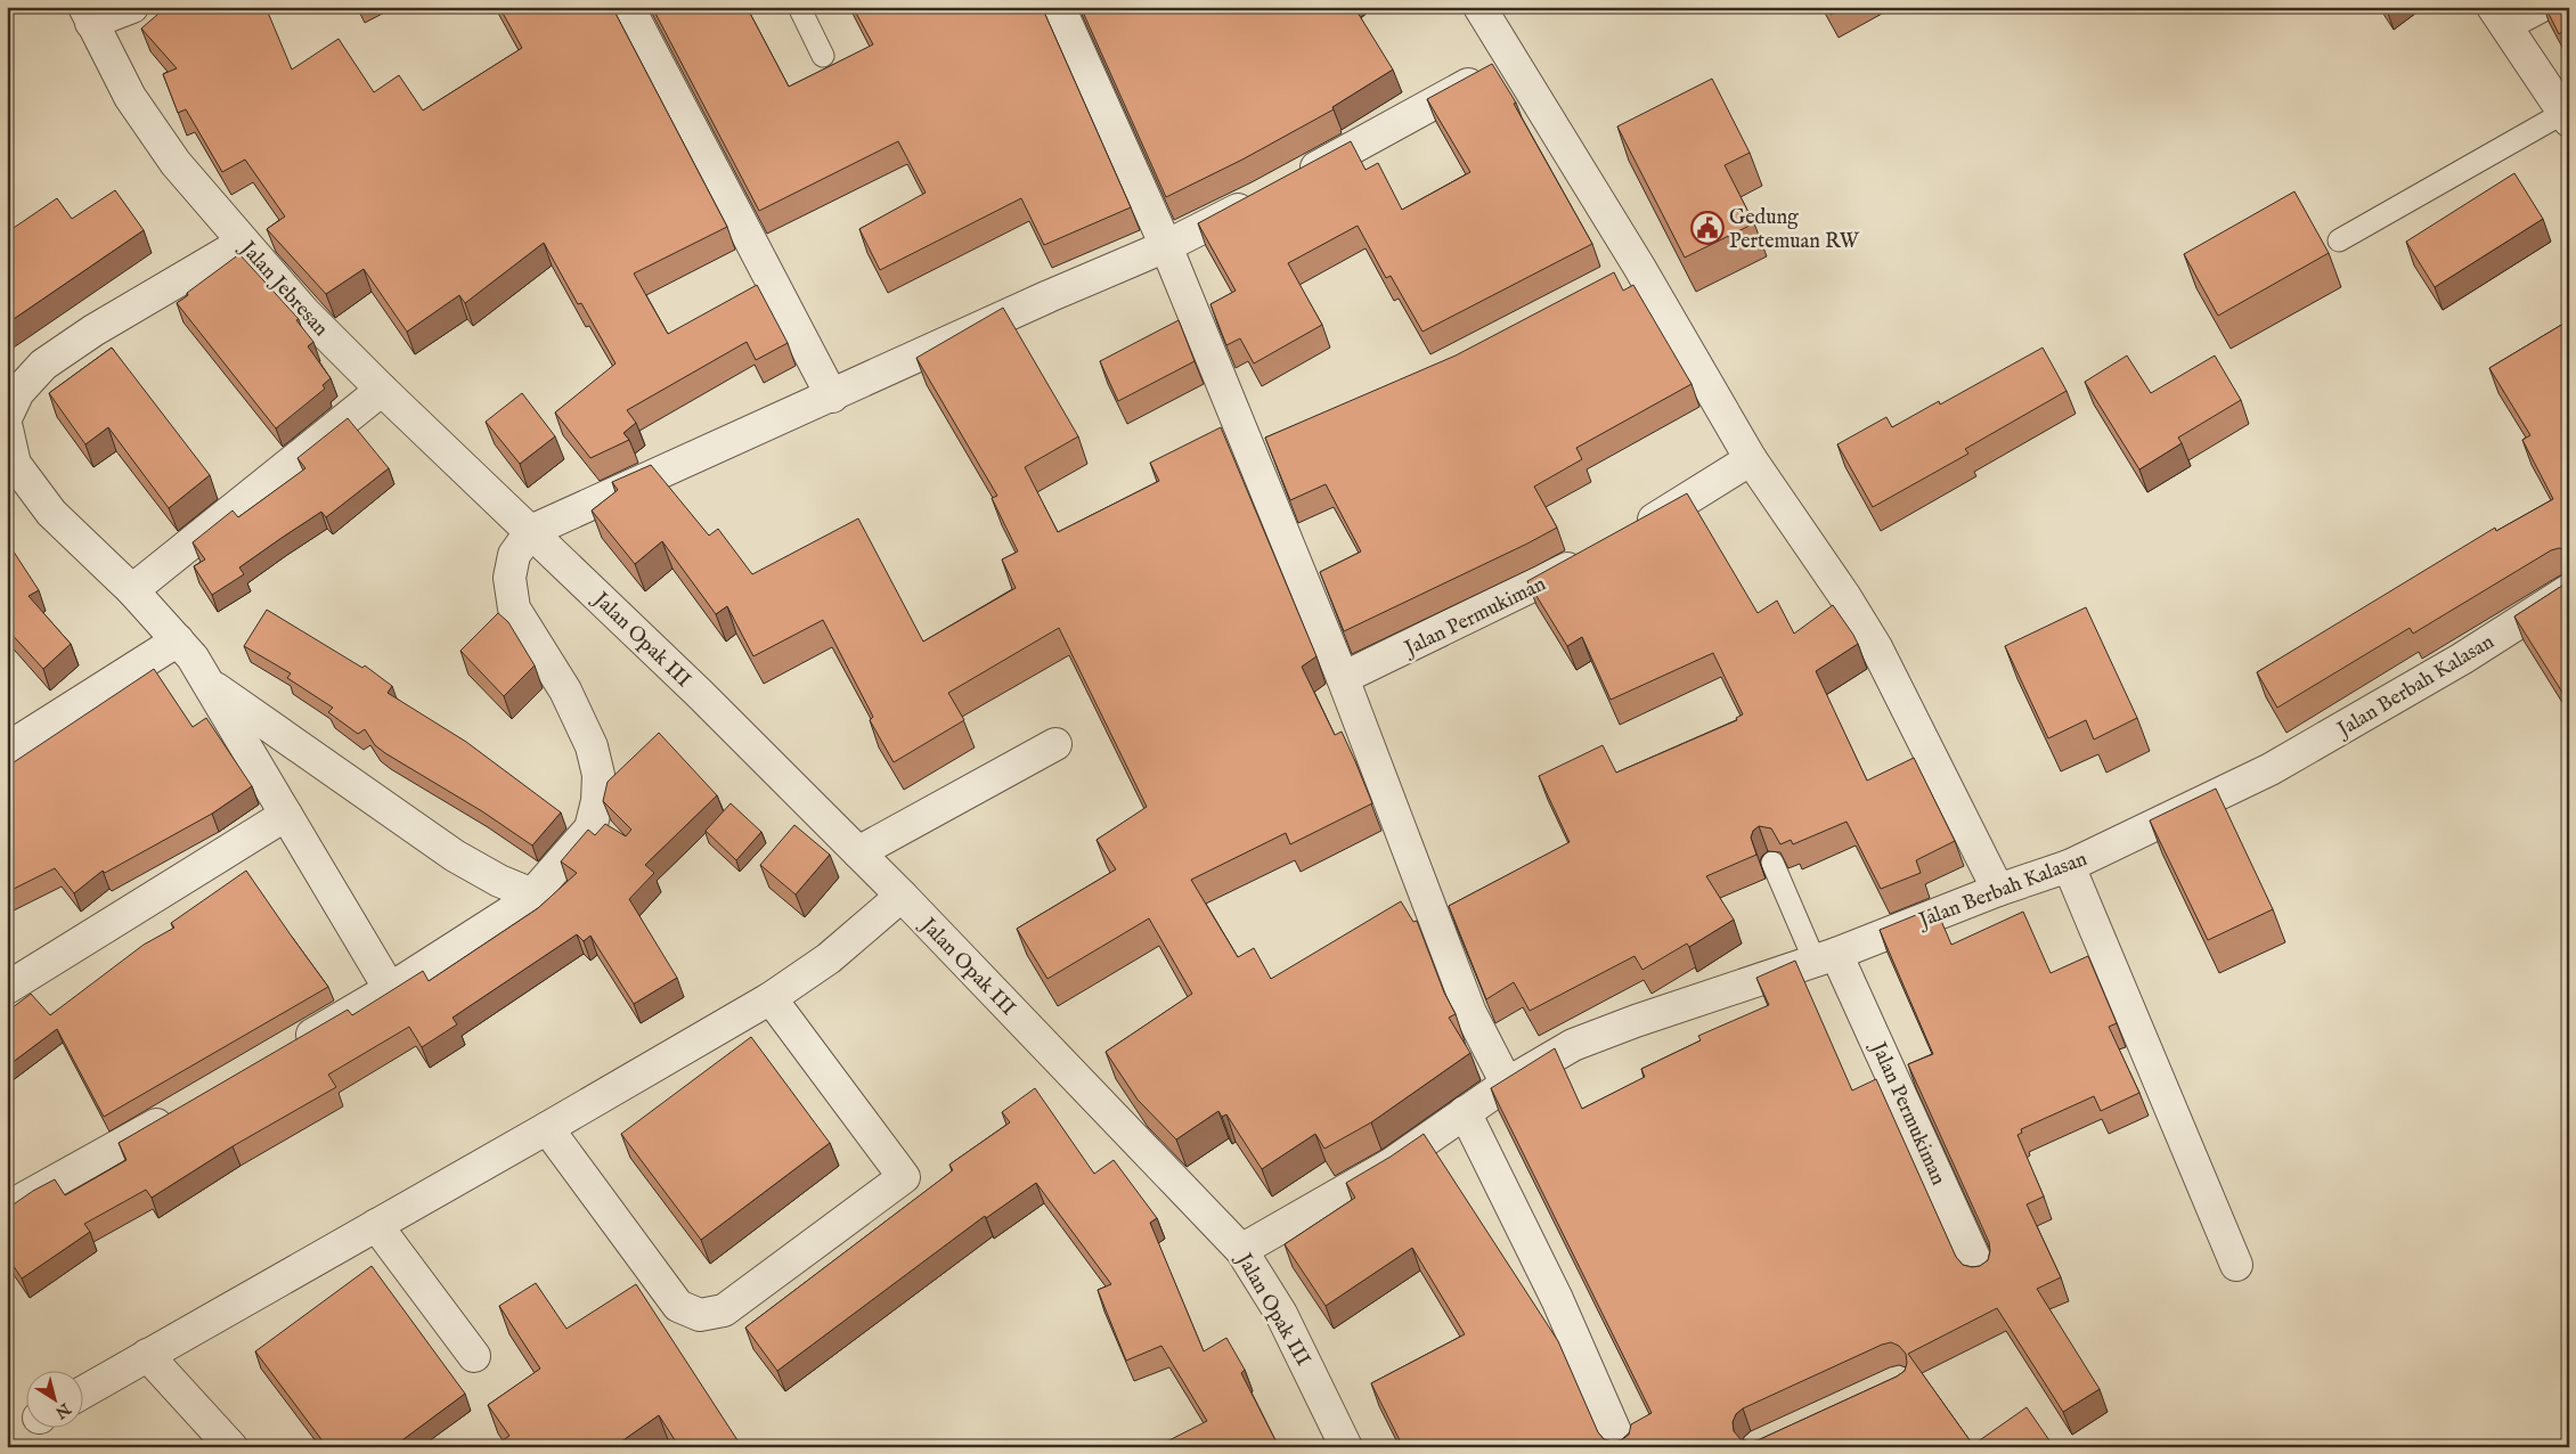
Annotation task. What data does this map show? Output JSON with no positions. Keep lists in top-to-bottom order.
{
  "streets": {
    "street": [
      "Jalan Jebresan",
      "Jalan Permukiman",
      "Jalan Opak III",
      "Jalan Berbah Kalasan"
    ]
  },
  "crossings": [
    ["Jalan Jebresan", "Jalan Opak III"],
    ["Jalan Permukiman", "Jalan Berbah Kalasan"],
    ["Jalan Opak III", "Jalan Berbah Kalasan"]
  ],
  "places": {
    "public building": ["Gedung Pertemuan RW"]
  },
  "north": "bottom right"
}
